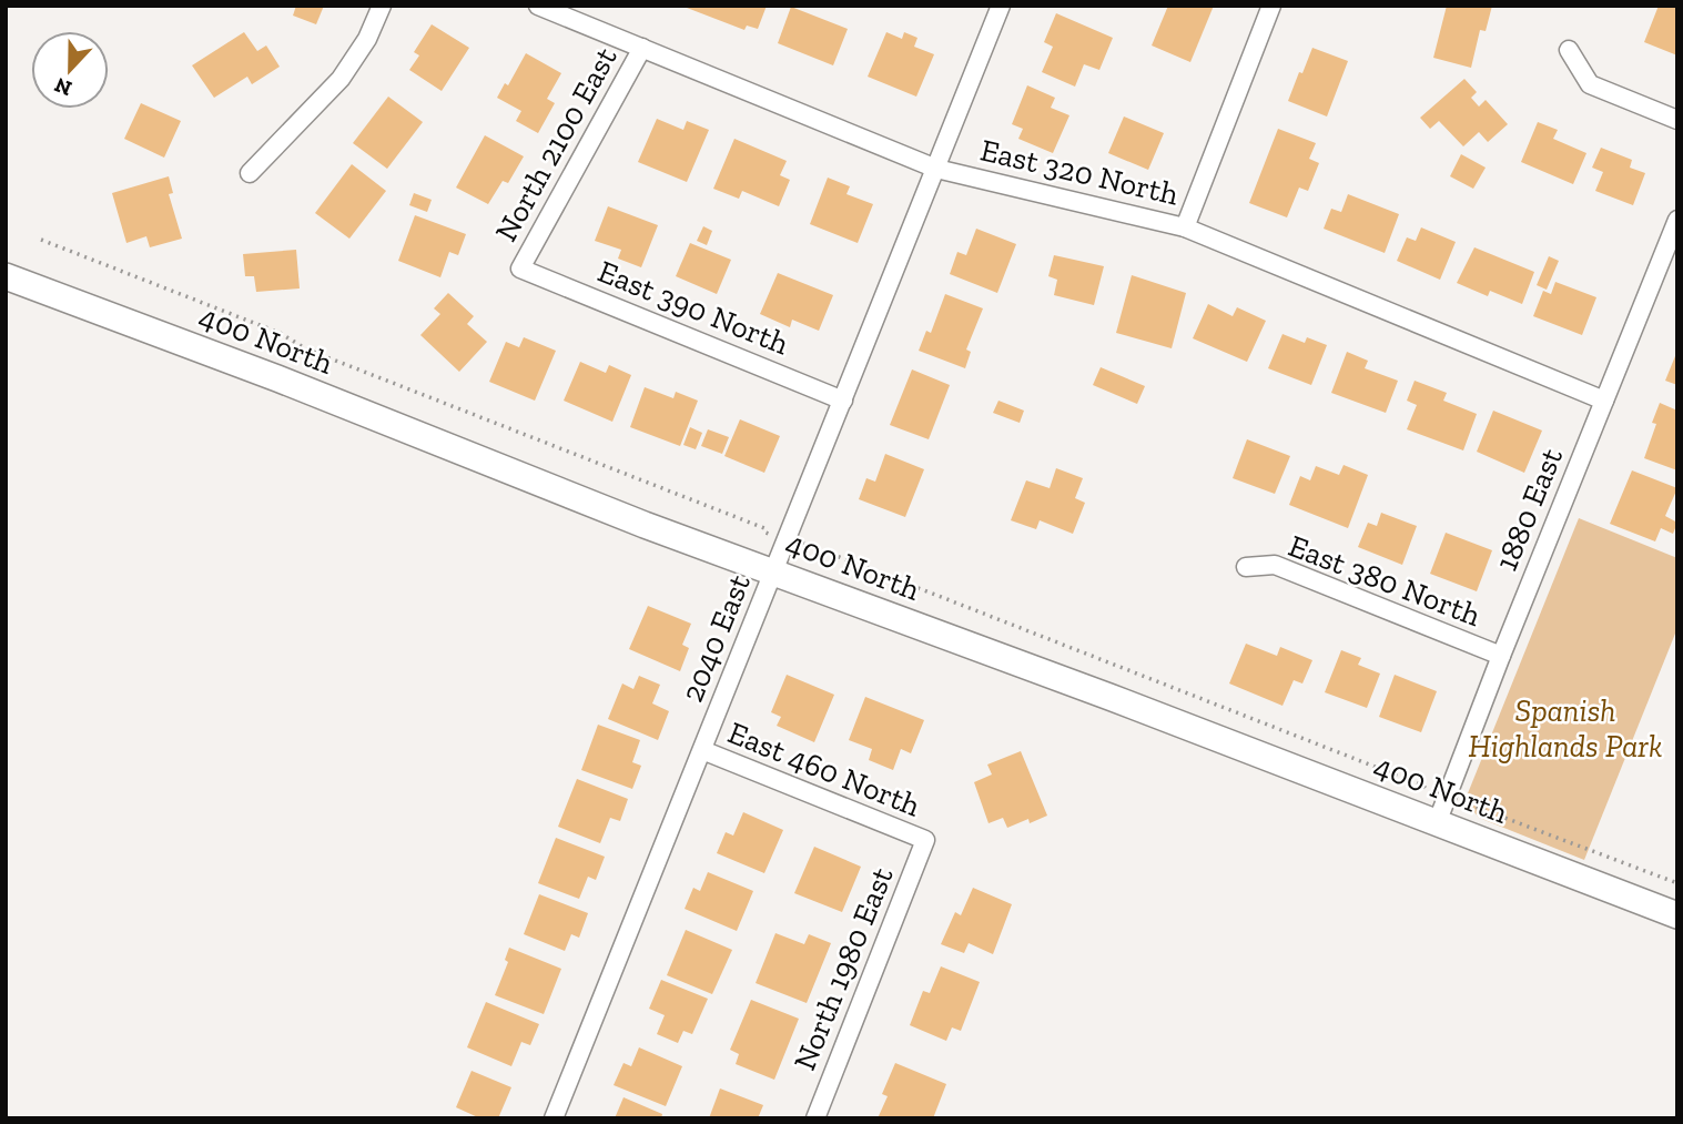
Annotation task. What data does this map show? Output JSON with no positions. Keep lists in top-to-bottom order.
{
  "streets": {
    "main road": ["400 North"],
    "street": [
      "North 2100 East",
      "East 320 North",
      "East 390 North",
      "1880 East",
      "East 380 North",
      "2040 East",
      "East 460 North",
      "North 1980 East"
    ]
  },
  "crossings": [
    ["North 2100 East", "East 320 North"],
    ["North 2100 East", "East 390 North"],
    ["East 320 North", "1880 East"],
    ["East 320 North", "2040 East"],
    ["East 390 North", "2040 East"],
    ["400 North", "1880 East"],
    ["400 North", "2040 East"],
    ["1880 East", "East 380 North"],
    ["2040 East", "East 460 North"],
    ["East 460 North", "North 1980 East"]
  ],
  "parks": ["Spanish Highlands Park"],
  "north": "bottom"
}
